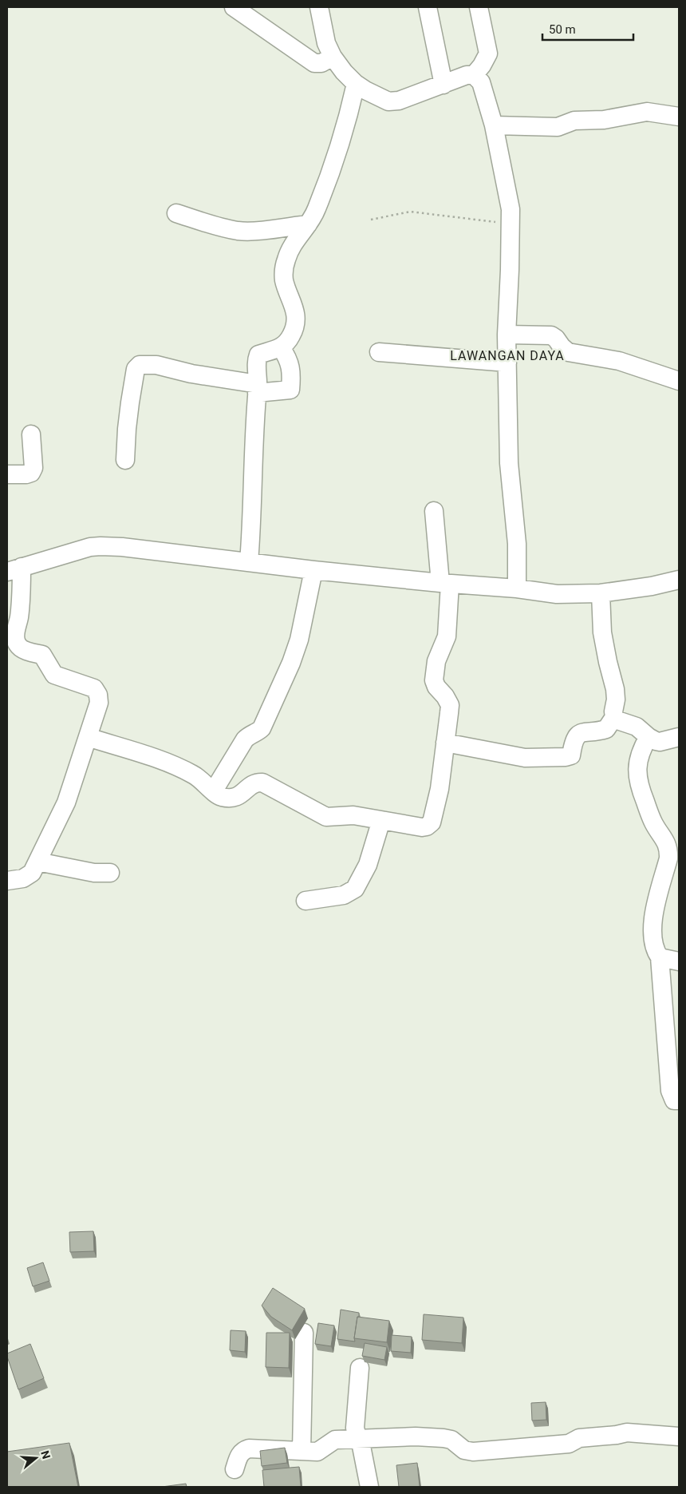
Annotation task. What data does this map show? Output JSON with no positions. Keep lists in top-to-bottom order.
{
  "districts": ["LAWANGAN DAYA"],
  "scale_bar": "50 m",
  "north": "right"
}
